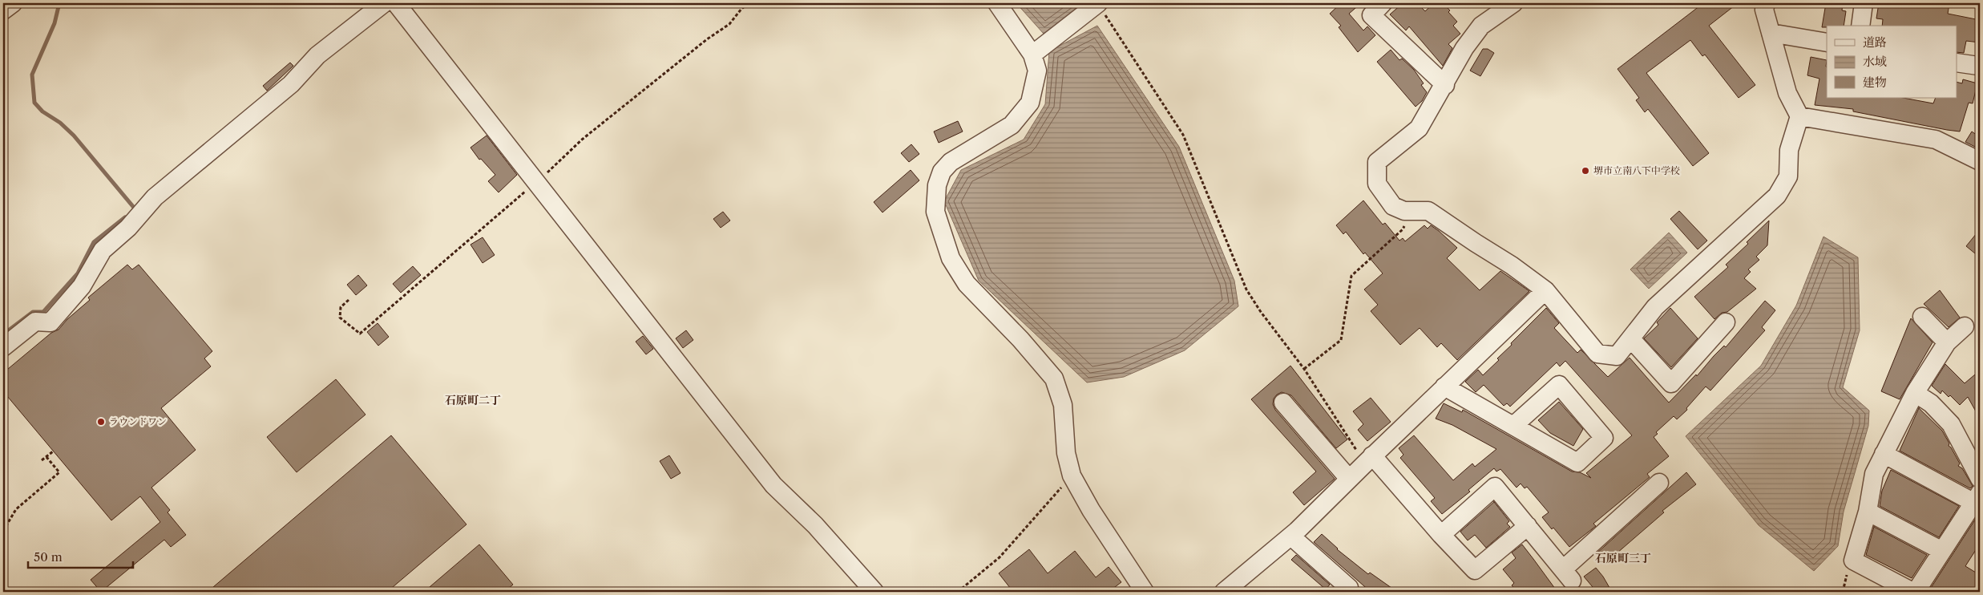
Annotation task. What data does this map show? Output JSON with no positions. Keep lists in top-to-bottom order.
{
  "districts": ["石原町二丁", "石原町三丁"],
  "places": ["堺市立南八下中学校", "ラウンドワン"],
  "legend": ["道路", "水域", "建物"],
  "scale_bar": "50 m"
}
